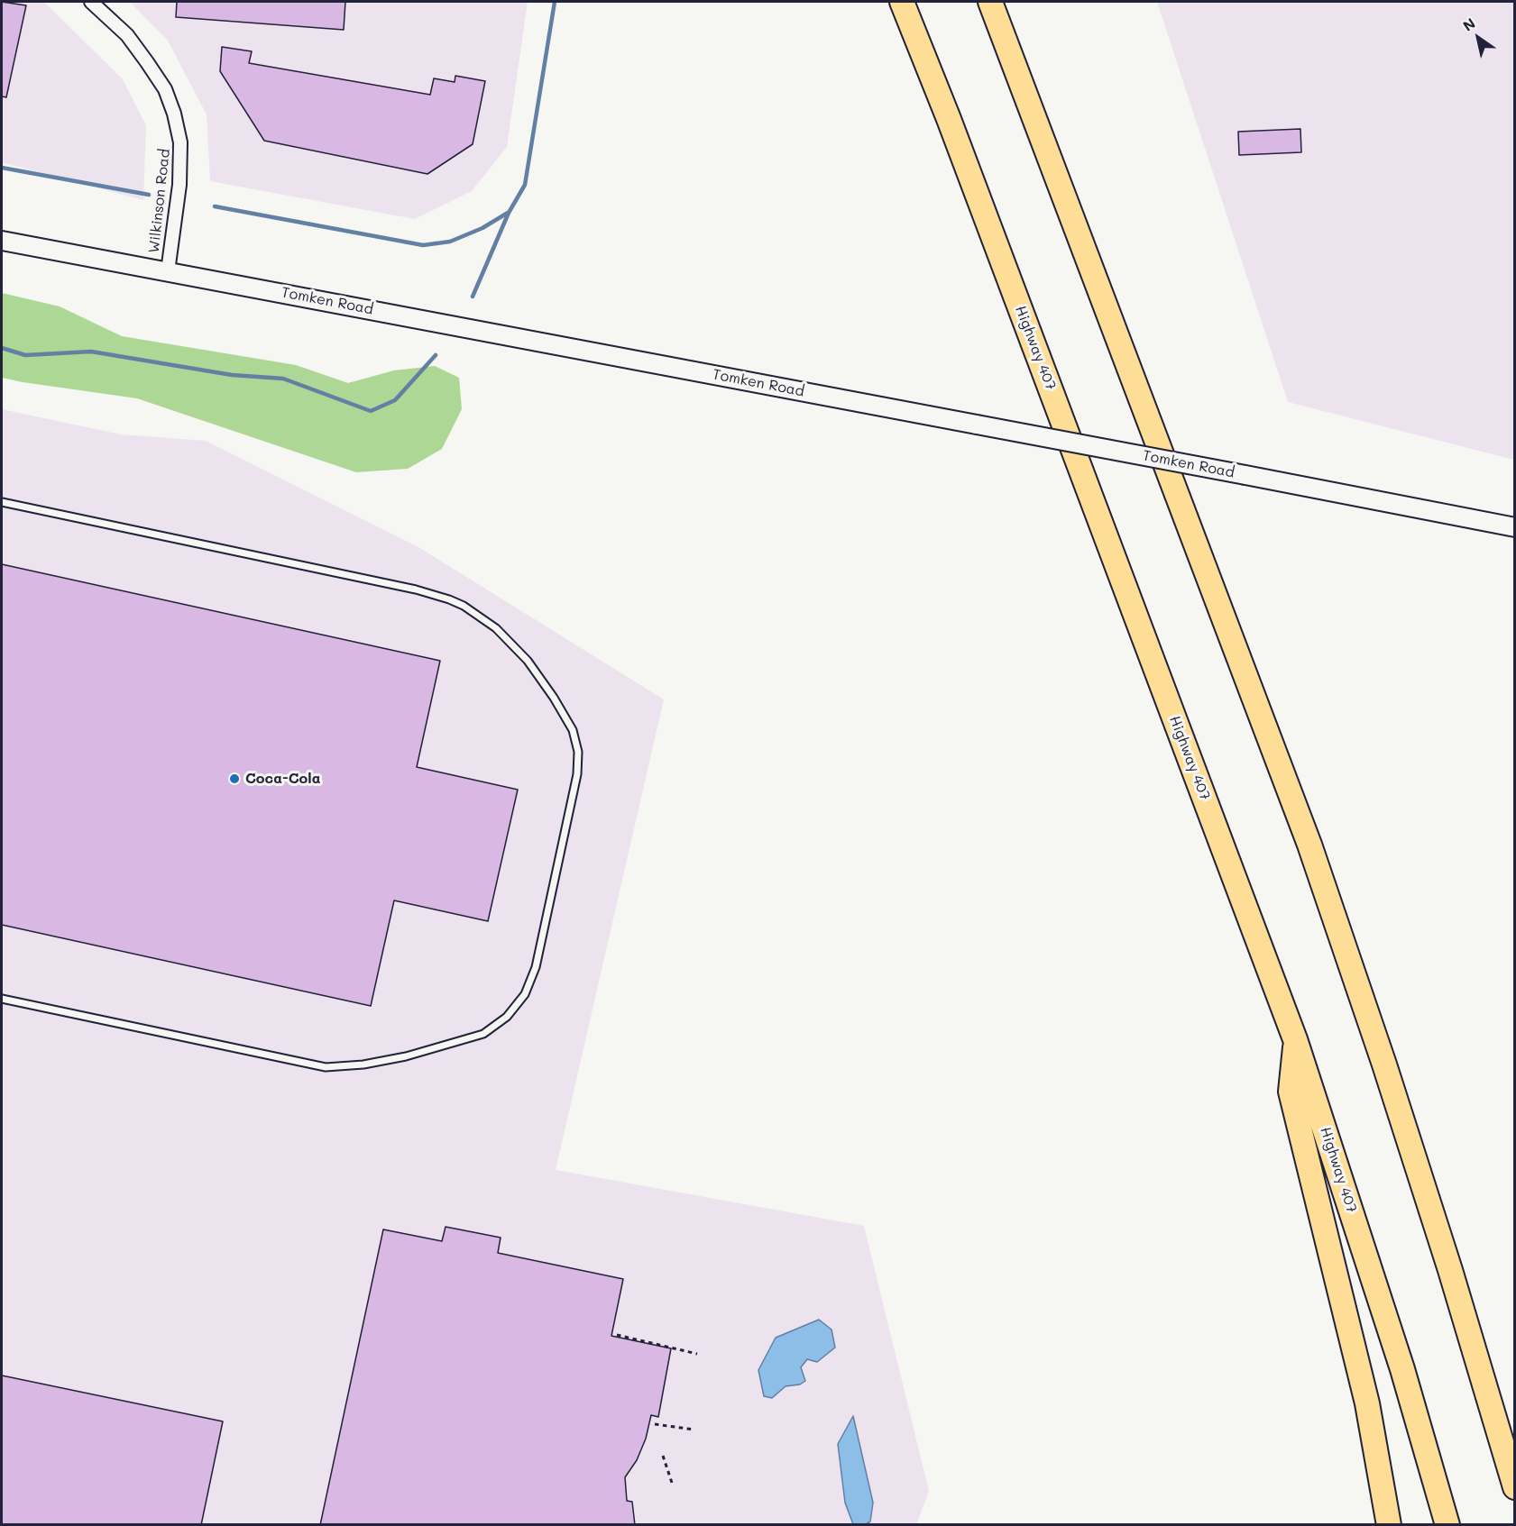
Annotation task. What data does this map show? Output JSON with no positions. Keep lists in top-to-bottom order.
{
  "streets": {
    "highway": ["Highway 407"],
    "main road": ["Tomken Road"],
    "street": ["Wilkinson Road"]
  },
  "crossings": [
    ["Wilkinson Road", "Tomken Road"]
  ],
  "places": ["Coca-Cola"],
  "north": "top left"
}
